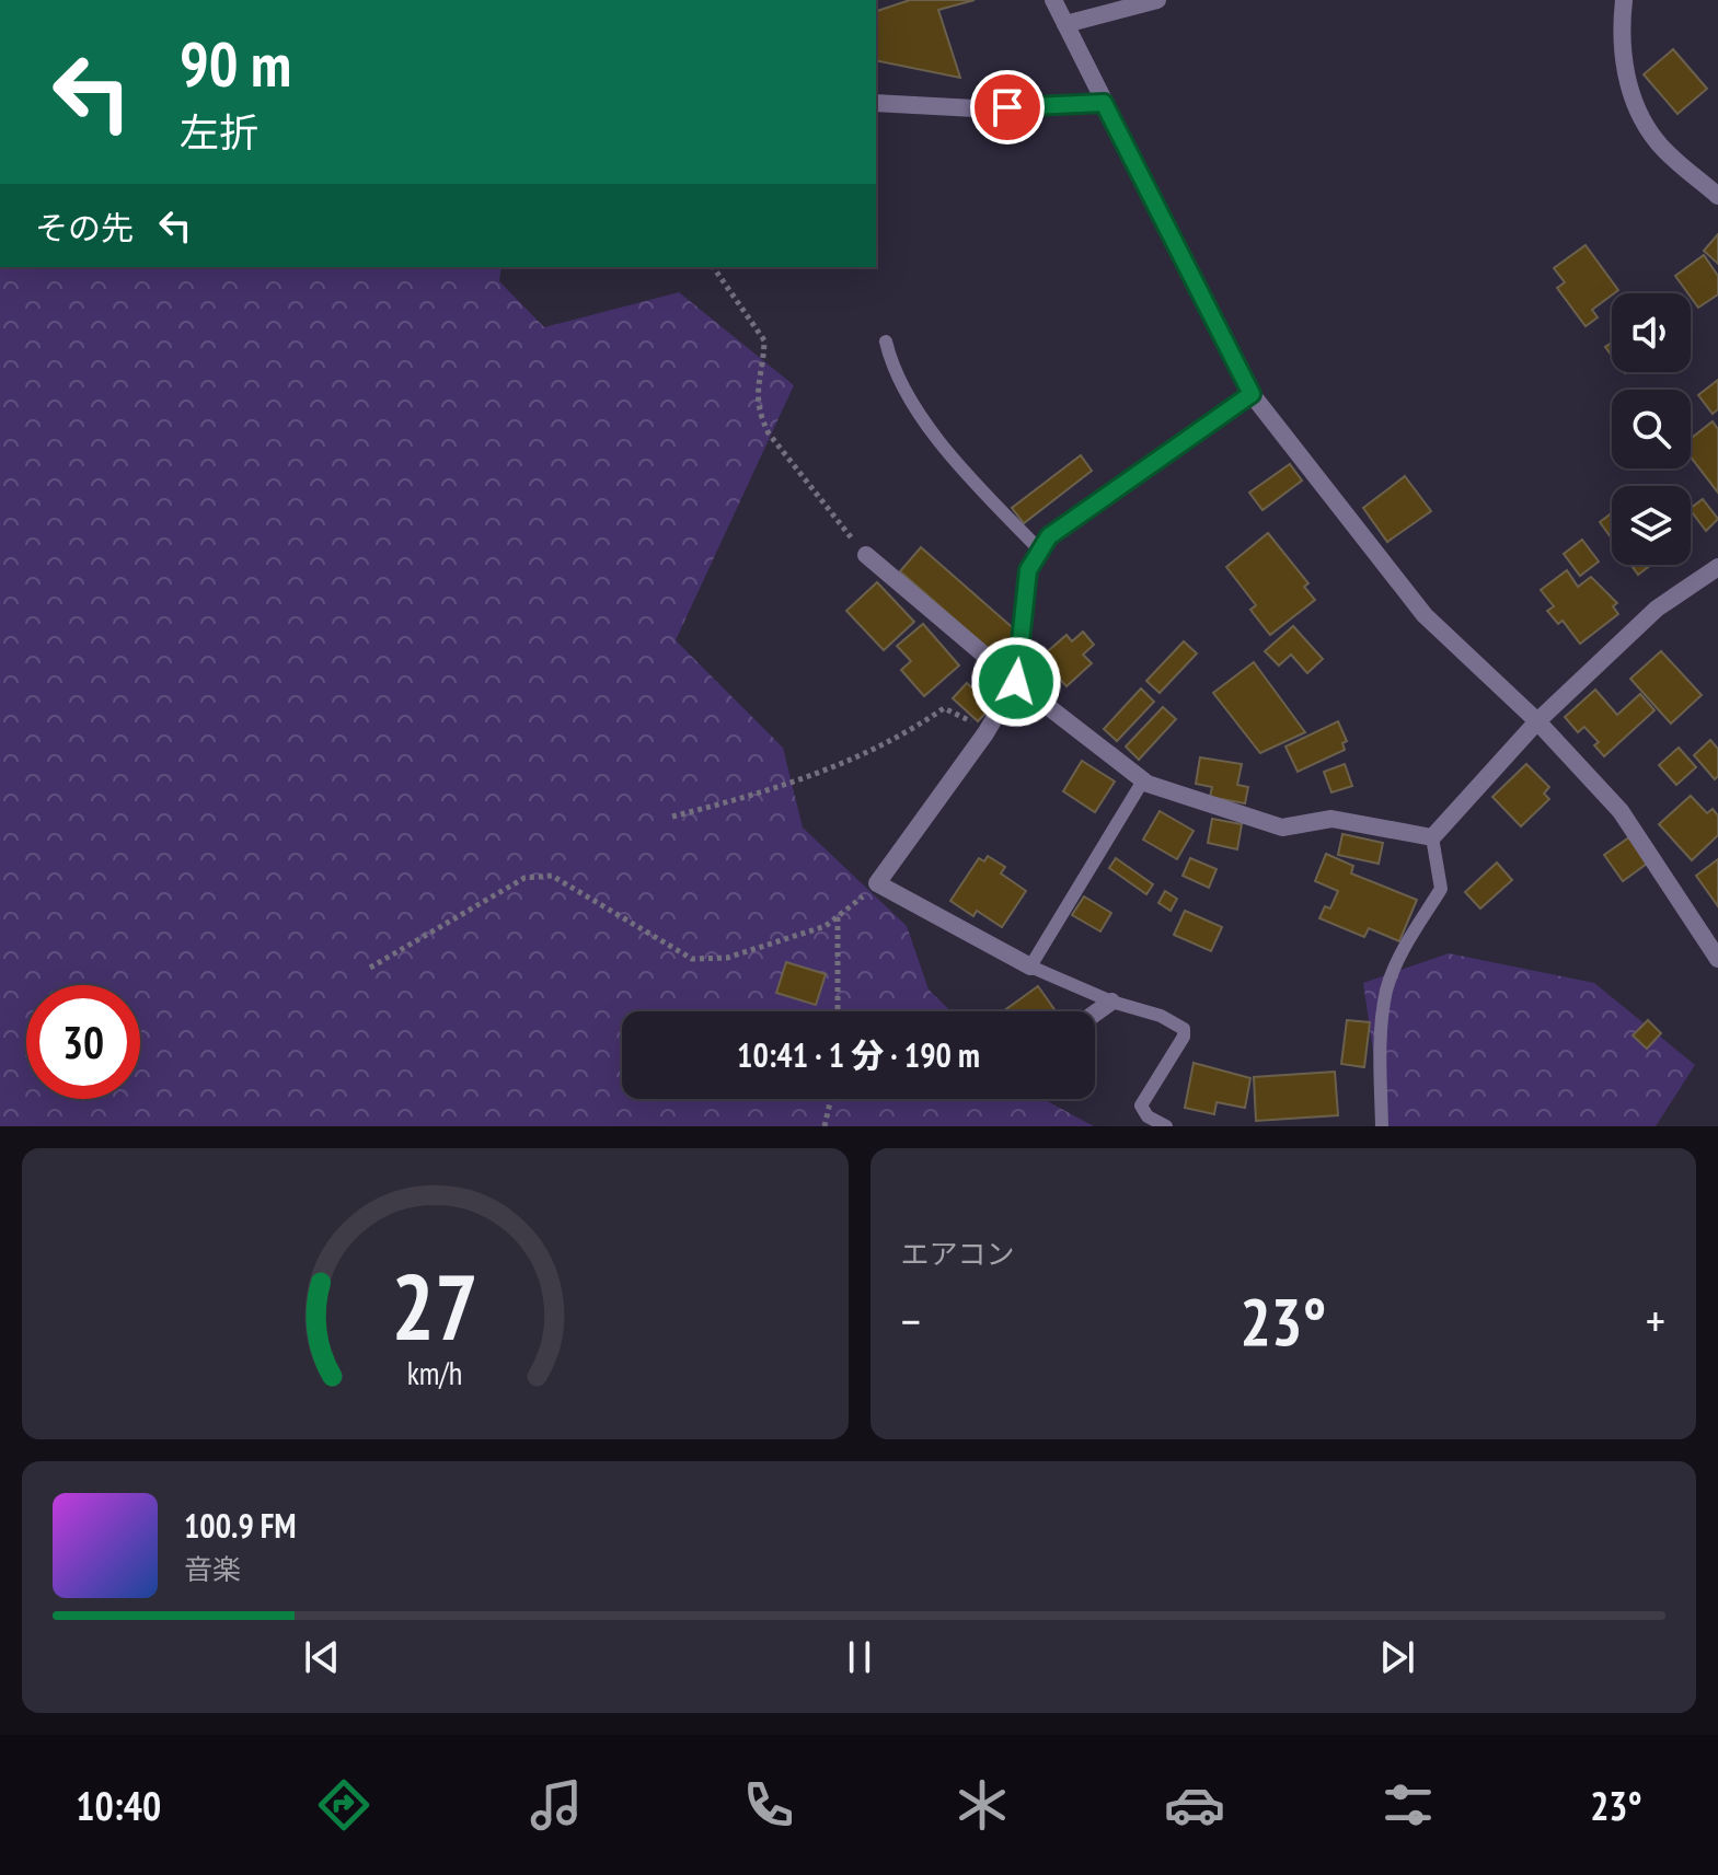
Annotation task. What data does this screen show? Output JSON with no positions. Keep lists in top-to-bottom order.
{
  "page": {
    "turn": ["90 m", "左折"],
    "then": "その先",
    "limit": "30",
    "trip": "10:41 · 1 分 · 190 m",
    "tile": "エアコン",
    "heat": ["−", "23°", "+"],
    "song": ["100.9 FM", "音楽"],
    "tabs": ["10:40", "23°"],
    "gauge": ["27", "km/h"]
  }
}
